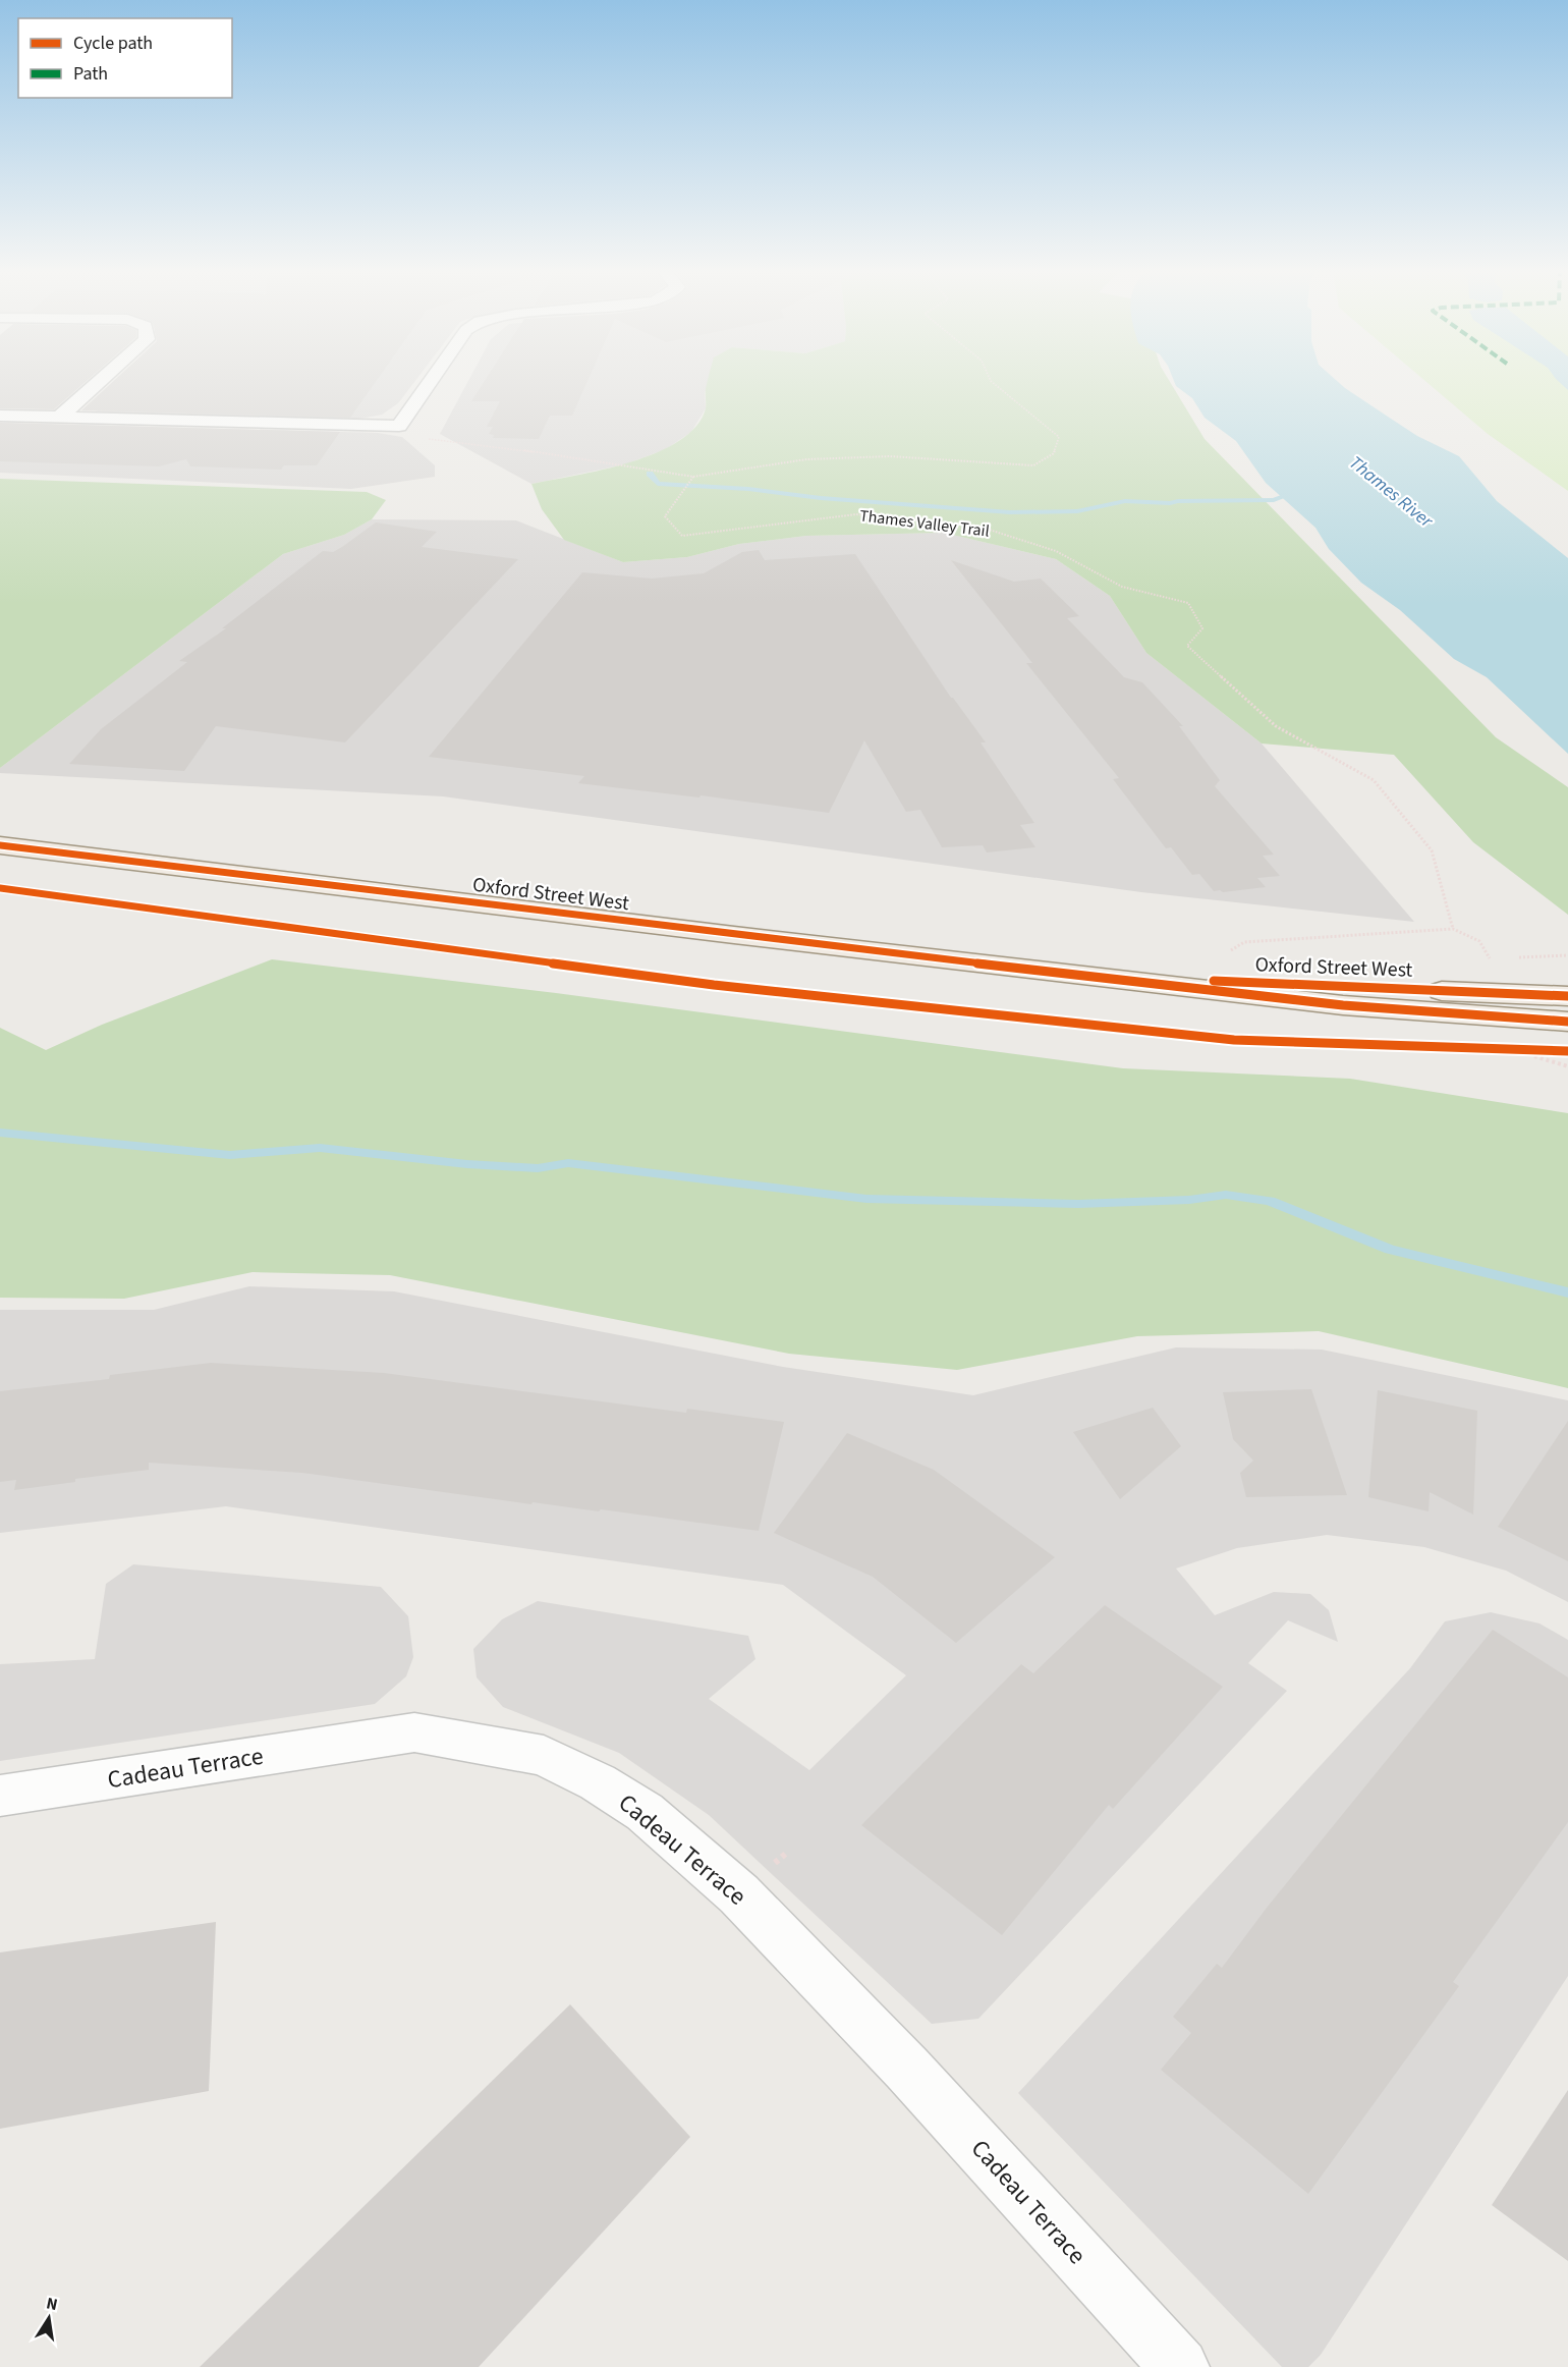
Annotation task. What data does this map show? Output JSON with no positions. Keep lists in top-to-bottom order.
{
  "streets": {
    "main road": ["Oxford Street West"],
    "street": ["Cadeau Terrace"],
    "path": ["Thames Valley Trail"]
  },
  "water": ["Thames River"],
  "legend": ["Cycle path", "Path"],
  "north": "top"
}
